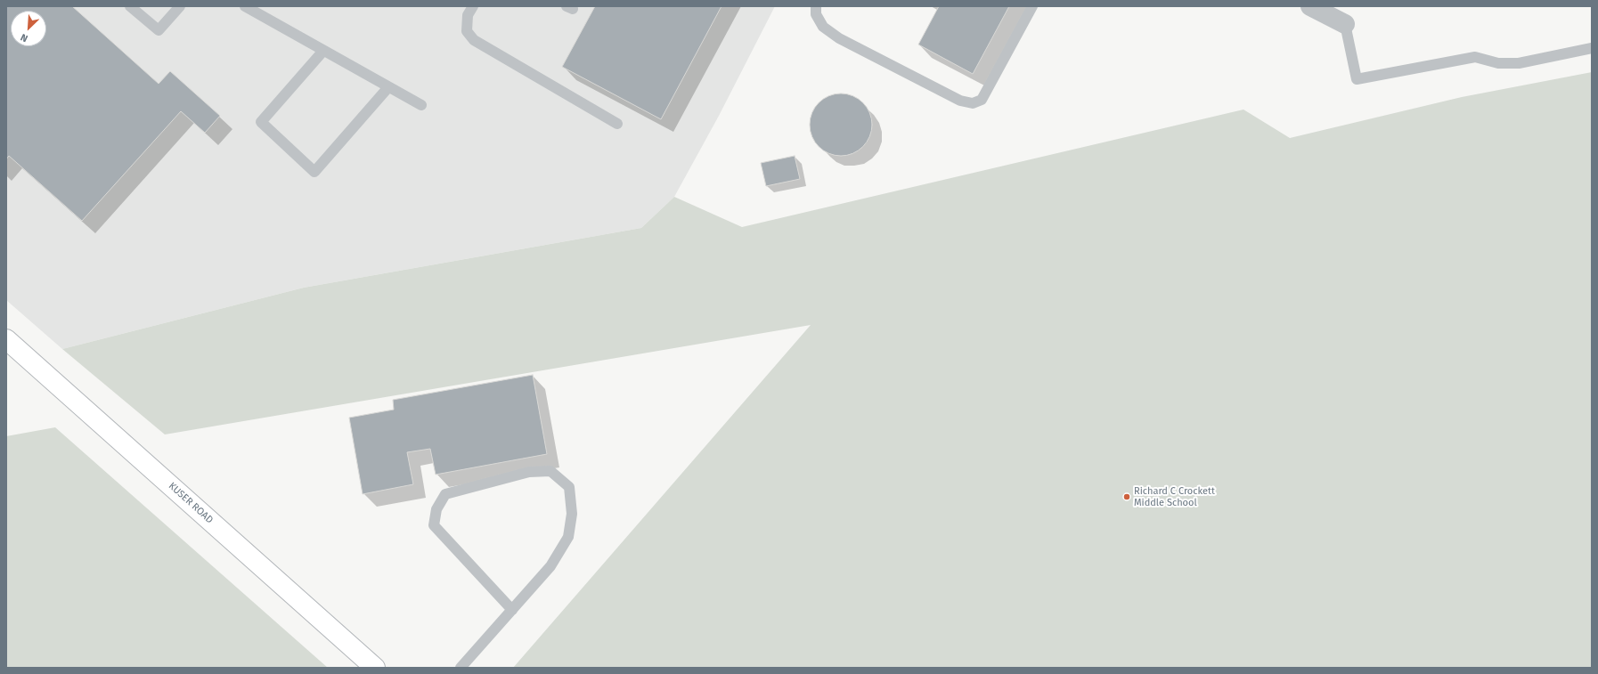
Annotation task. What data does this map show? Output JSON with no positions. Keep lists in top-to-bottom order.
{
  "streets": {
    "street": ["KUSER ROAD"]
  },
  "places": ["Richard C Crockett Middle School"],
  "north": "bottom left"
}
